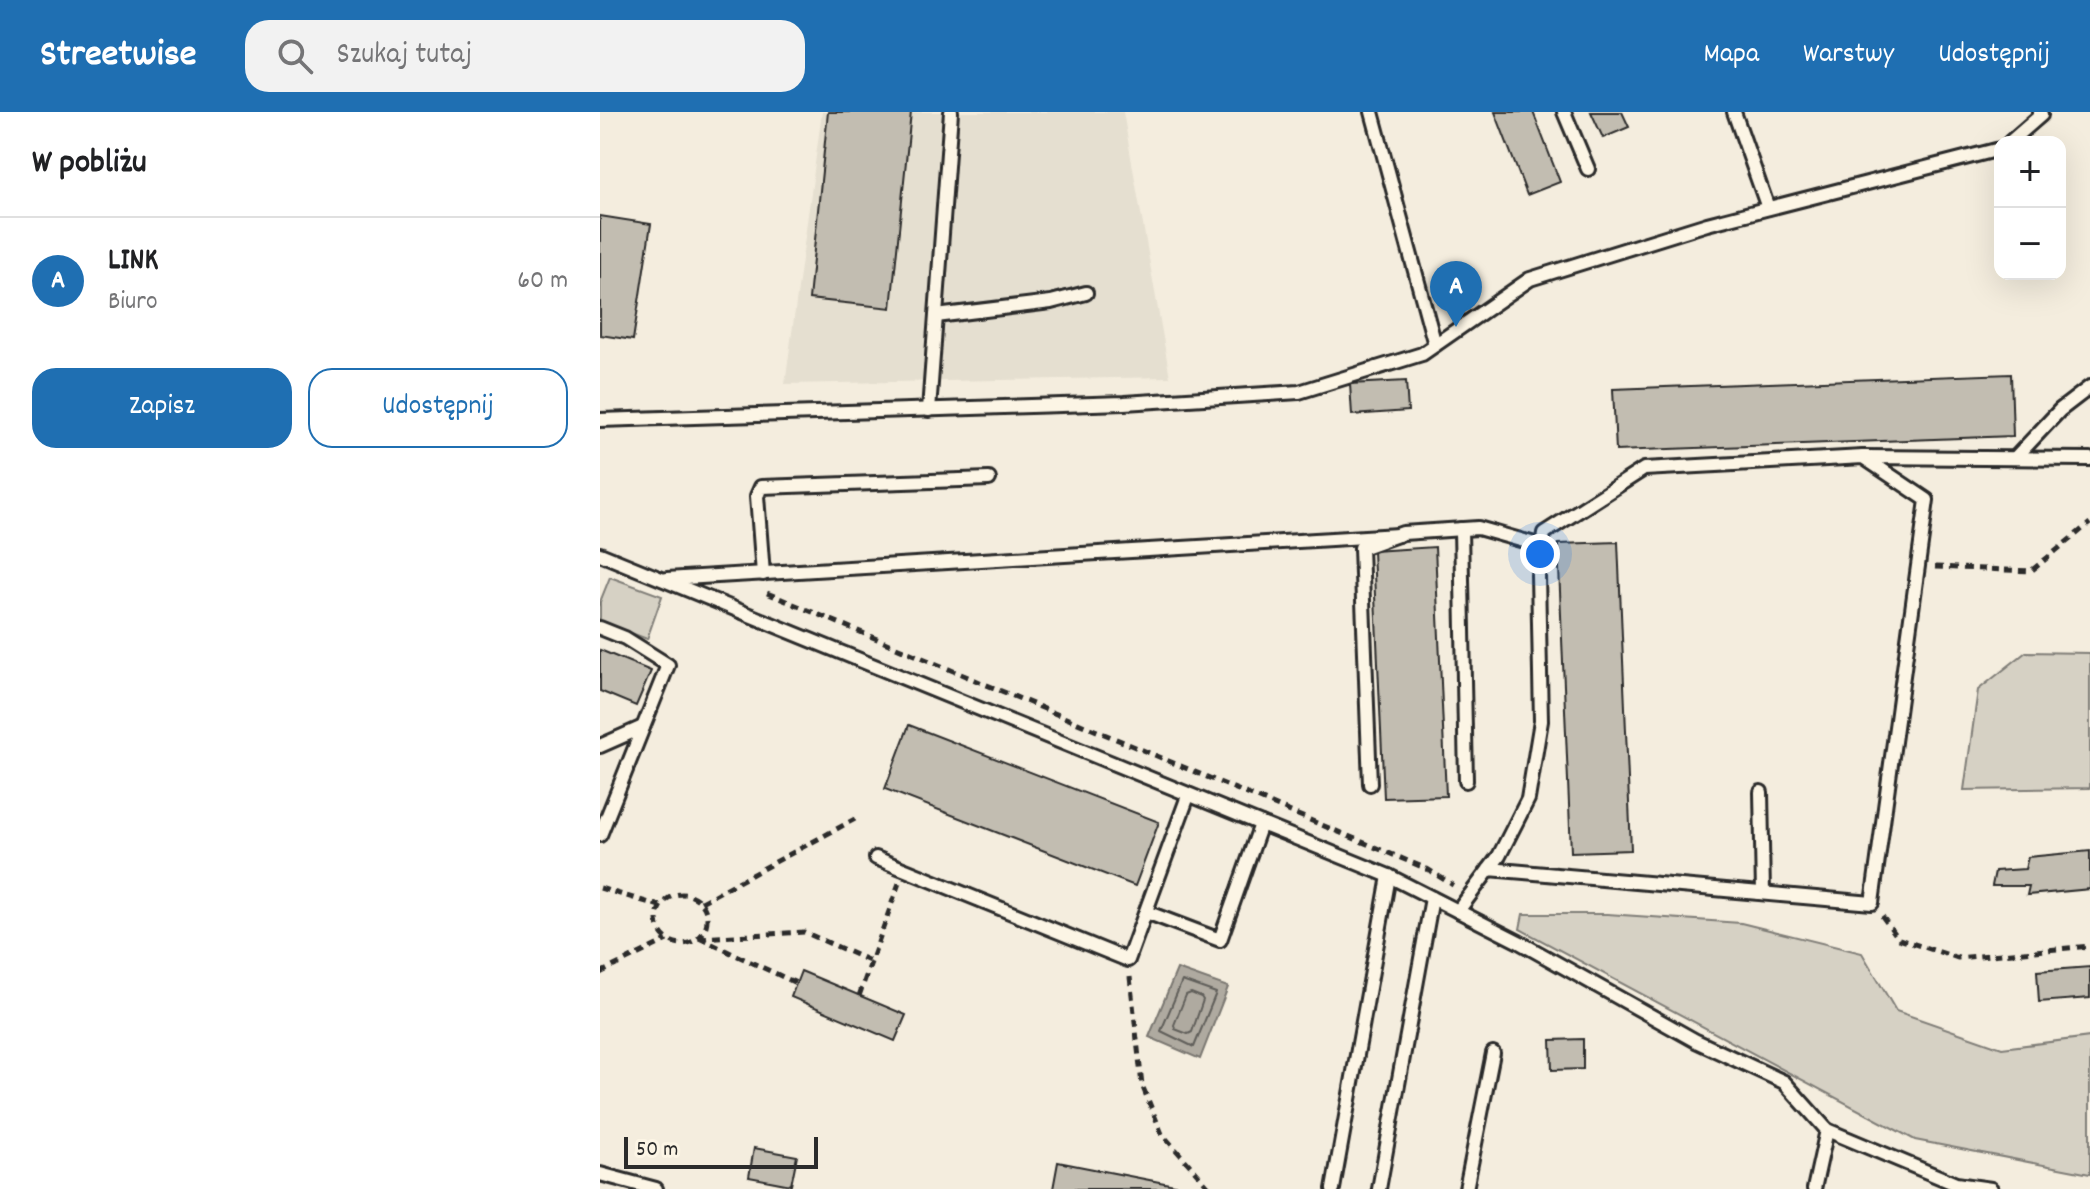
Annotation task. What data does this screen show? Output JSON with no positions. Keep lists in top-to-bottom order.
{
  "scale_bar": "50 m",
  "page": {
    "header": "Streetwise",
    "search": "Szukaj tutaj",
    "nav": ["Mapa", "Warstwy", "Udostępnij"],
    "heading": "W pobliżu",
    "map_buttons": ["+", "−"],
    "list": [
      {
        "mark": "A",
        "name": "LINK",
        "note": "Biuro",
        "value": "60 m"
      }
    ],
    "pins": "A",
    "buttons": ["Zapisz", "Udostępnij"],
    "scale": "50 m"
  }
}
